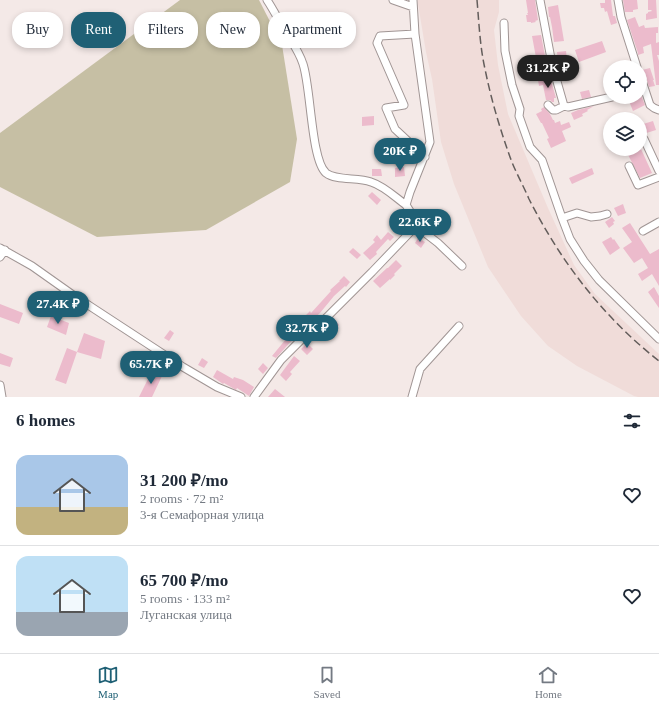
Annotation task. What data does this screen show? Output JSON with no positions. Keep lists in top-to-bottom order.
{
  "page": {
    "chip": [
      "Buy",
      "Rent",
      "Filters",
      "New",
      "Apartment"
    ],
    "price": [
      "31.2K ₽",
      "20K ₽",
      "22.6K ₽",
      "27.4K ₽",
      "32.7K ₽",
      "65.7K ₽"
    ],
    "heading": "6 homes",
    "list": [
      {
        "name": "31 200 ₽/mo",
        "note": "2 rooms · 72 m² · 3-я Семафорная улица"
      },
      {
        "name": "65 700 ₽/mo",
        "note": "5 rooms · 133 m² · Луганская улица"
      }
    ],
    "tabs": ["Map", "Saved", "Home"]
  }
}
